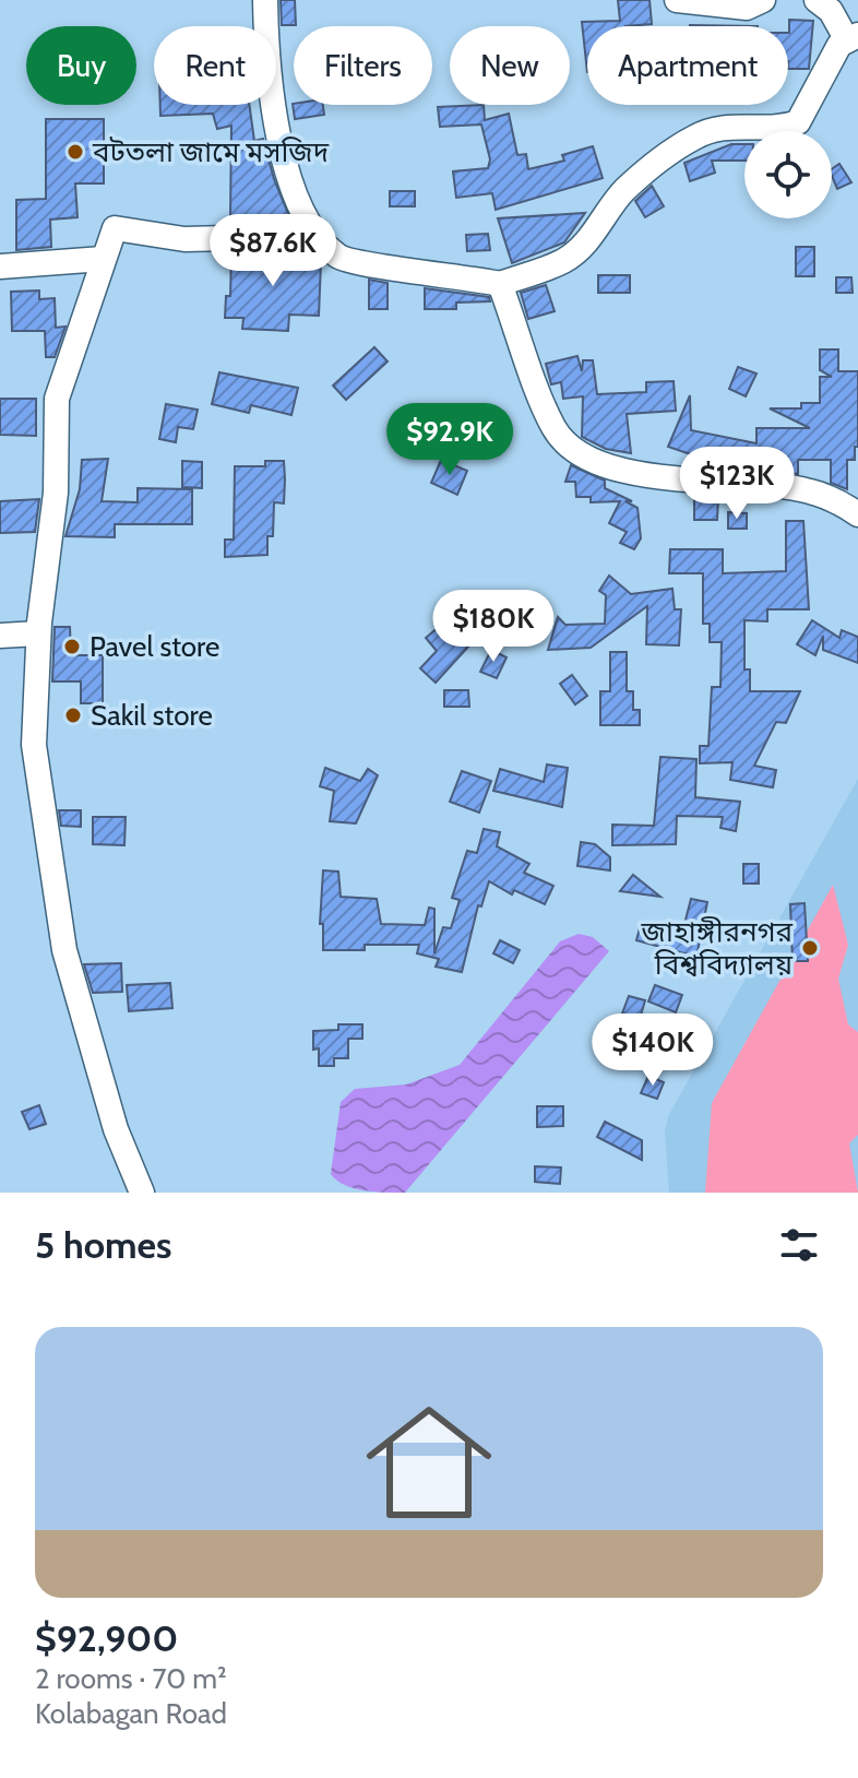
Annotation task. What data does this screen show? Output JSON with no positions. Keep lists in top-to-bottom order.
{
  "places": [
    "বটতলা জামে মসজিদ",
    "Pavel store",
    "Sakil store",
    "জাহাঙ্গীরনগর বিশ্ববিদ্যালয়"
  ],
  "page": {
    "chip": [
      "Buy",
      "Rent",
      "Filters",
      "New",
      "Apartment"
    ],
    "price": [
      "$87.6K",
      "$92.9K",
      "$123K",
      "$180K",
      "$140K"
    ],
    "heading": "5 homes",
    "list": [
      {
        "name": "$92,900",
        "note": "2 rooms · 70 m² · Kolabagan Road"
      }
    ]
  }
}
